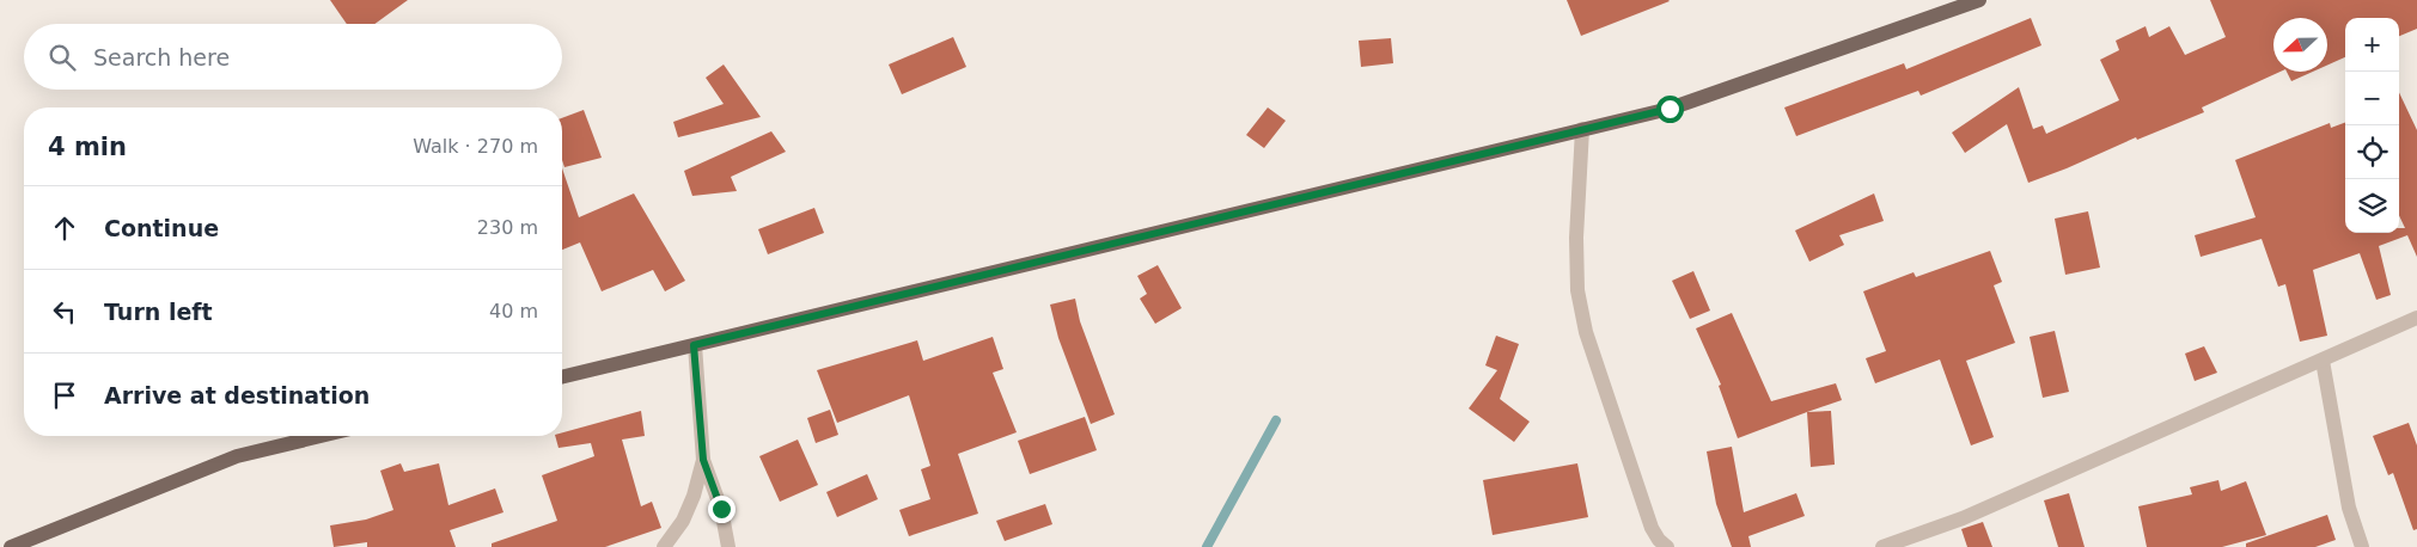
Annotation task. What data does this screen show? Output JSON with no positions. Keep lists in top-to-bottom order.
{
  "north": "left",
  "page": {
    "map_buttons": ["+", "−"],
    "search": "Search here",
    "heading": ["4 min", "Walk · 270 m"],
    "list": [
      ["Continue", "230 m"],
      ["Turn left", "40 m"],
      "Arrive at destination"
    ]
  }
}
